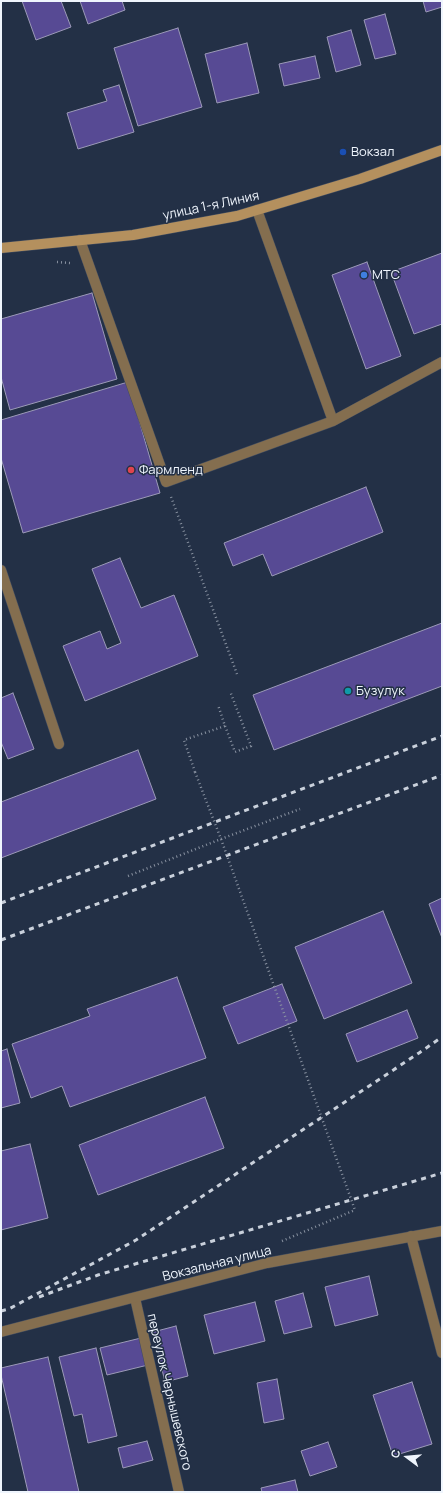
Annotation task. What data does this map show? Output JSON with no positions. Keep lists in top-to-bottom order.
{
  "streets": {
    "main road": ["улица 1-я Линия"],
    "street": ["Вокзальная улица", "переулок Чернышевского"]
  },
  "crossings": [
    ["Вокзальная улица", "переулок Чернышевского"]
  ],
  "places": [
    "Вокзал",
    "МТС",
    "Фармленд",
    "Бузулук"
  ],
  "north": "left"
}
